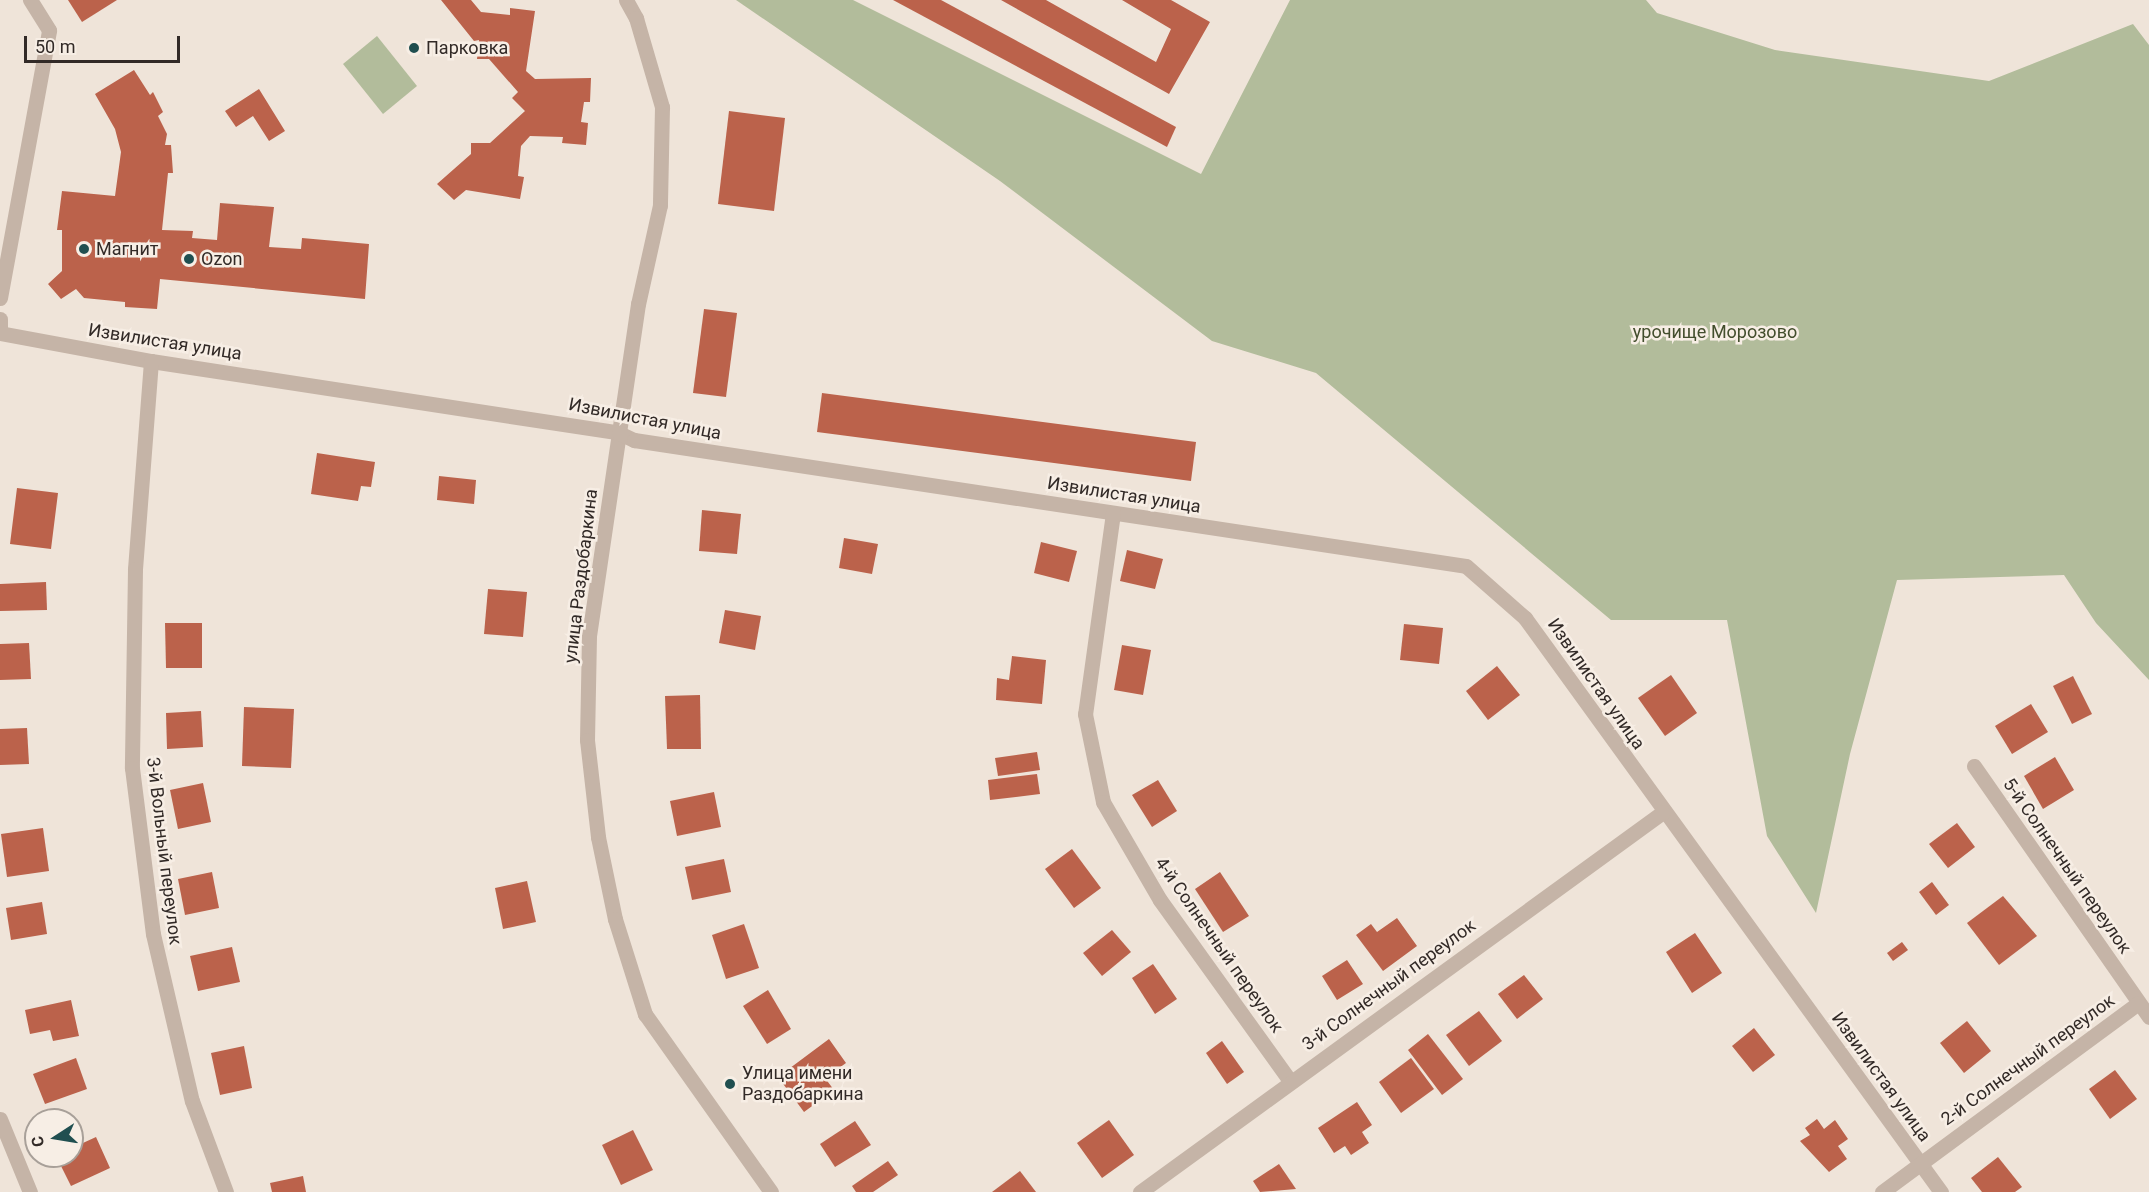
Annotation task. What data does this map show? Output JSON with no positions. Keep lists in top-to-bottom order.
{
  "streets": {
    "street": [
      "Извилистая улица",
      "улица Раздобаркина",
      "3-й Вольный переулок",
      "5-й Солнечный переулок",
      "4-й Солнечный переулок",
      "3-й Солнечный переулок",
      "2-й Солнечный переулок"
    ]
  },
  "crossings": [
    ["Извилистая улица", "улица Раздобаркина"],
    ["Извилистая улица", "3-й Вольный переулок"],
    ["Извилистая улица", "4-й Солнечный переулок"],
    ["Извилистая улица", "3-й Солнечный переулок"],
    ["Извилистая улица", "2-й Солнечный переулок"],
    ["5-й Солнечный переулок", "2-й Солнечный переулок"],
    ["4-й Солнечный переулок", "3-й Солнечный переулок"]
  ],
  "parks": ["урочище Морозово"],
  "places": [
    "Парковка",
    "Магнит",
    "Ozon",
    "Улица имени Раздобаркина"
  ],
  "scale_bar": "50 m",
  "north": "left"
}
